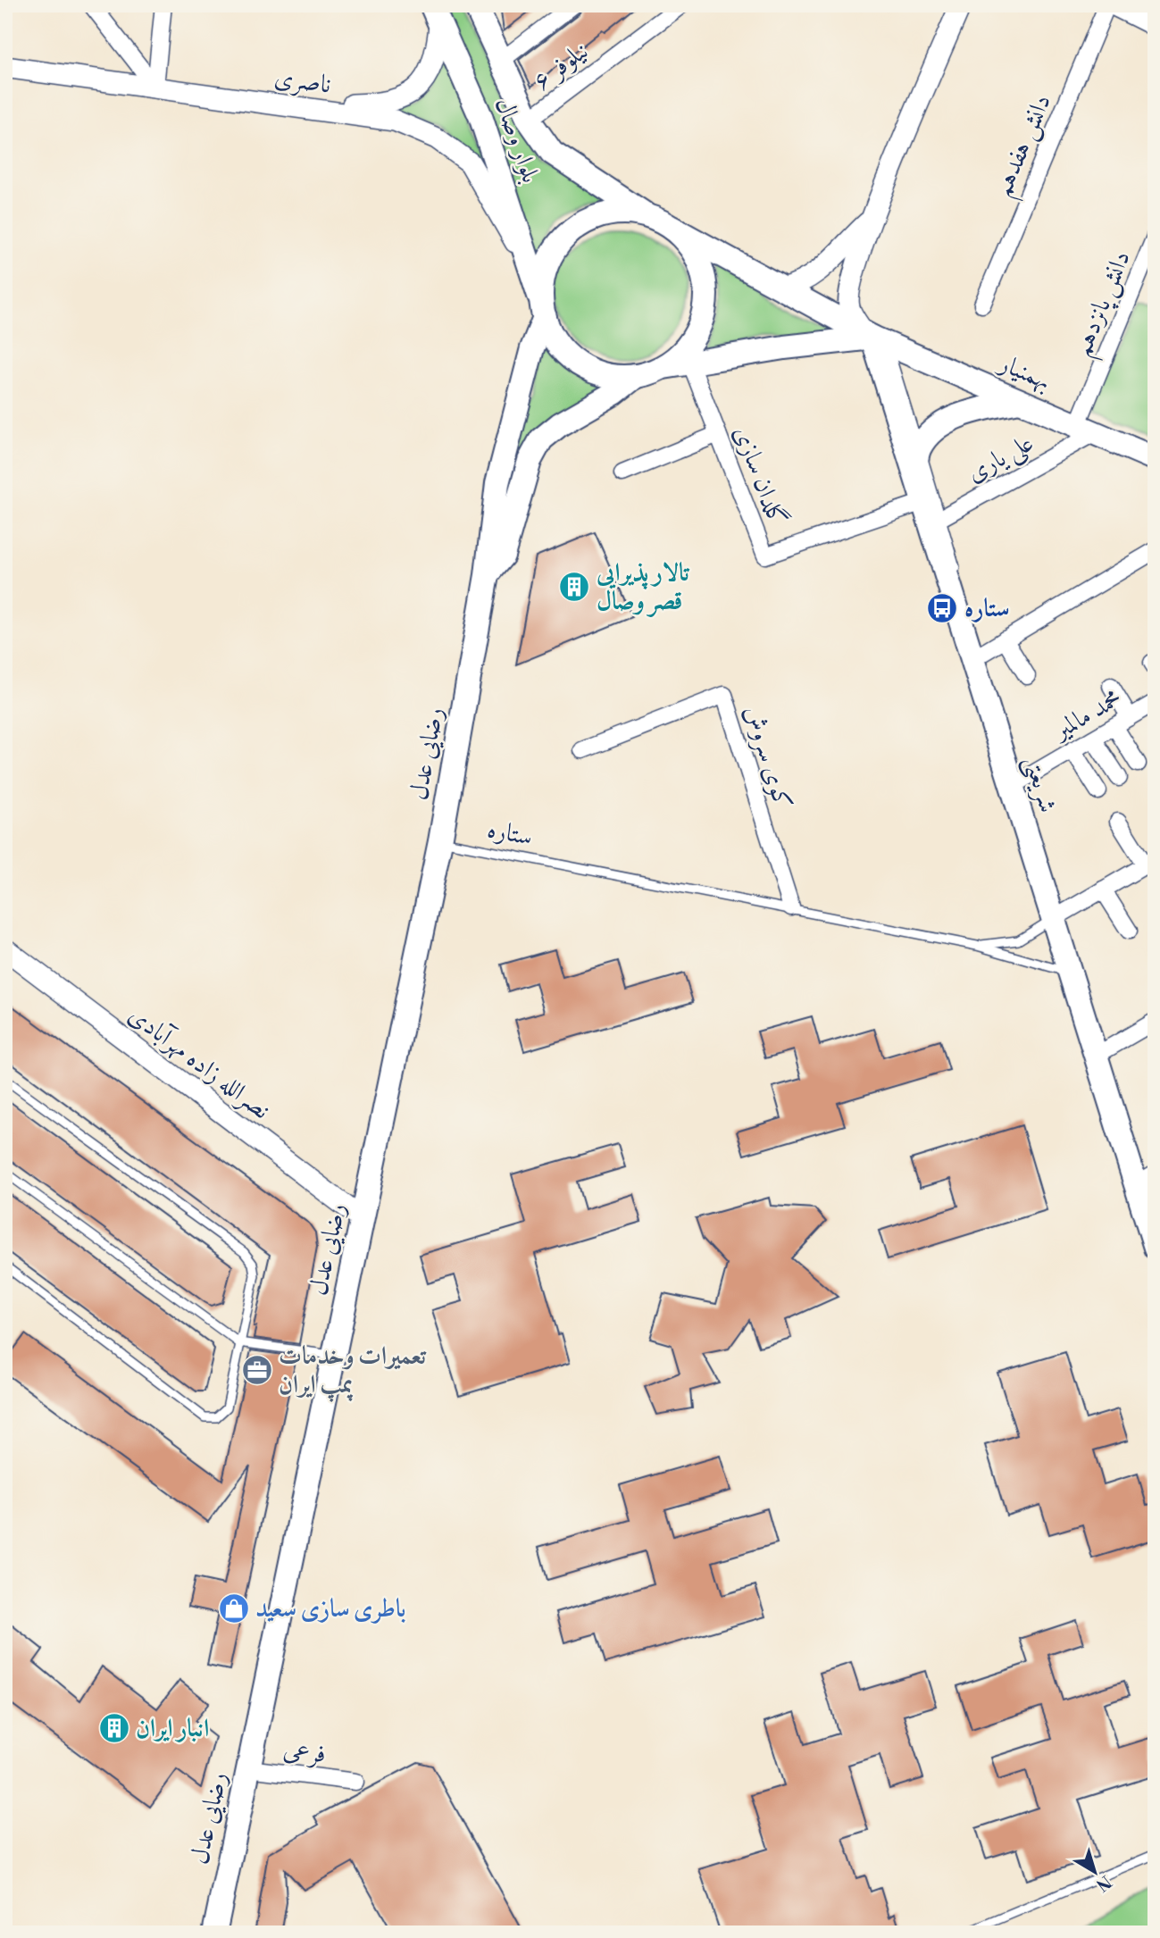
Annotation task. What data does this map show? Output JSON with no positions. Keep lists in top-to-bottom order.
{
  "streets": {
    "main road": [
      "بلوار وصال",
      "بهمنیار",
      "رضایی عدل",
      "شریعتی"
    ],
    "street": [
      "نیلوفر ۶",
      "ناصری",
      "دانش هفدهم",
      "دانش پانزدهم",
      "علی یاری",
      "گلدان سازی",
      "محمد مالمیر",
      "کوی سروش",
      "نصرالله زاده مهرآبادی",
      "فرعی"
    ],
    "lane": ["ستاره"]
  },
  "crossings": [
    ["نیلوفر ۶", "بلوار وصال"],
    ["ناصری", "بلوار وصال"],
    ["بلوار وصال", "بهمنیار"],
    ["بلوار وصال", "رضایی عدل"],
    ["دانش پانزدهم", "بهمنیار"],
    ["دانش پانزدهم", "علی یاری"],
    ["بهمنیار", "علی یاری"],
    ["بهمنیار", "رضایی عدل"],
    ["بهمنیار", "شریعتی"],
    ["علی یاری", "گلدان سازی"],
    ["علی یاری", "شریعتی"],
    ["گلدان سازی", "شریعتی"],
    ["محمد مالمیر", "شریعتی"],
    ["رضایی عدل", "ستاره"],
    ["رضایی عدل", "نصرالله زاده مهرآبادی"],
    ["رضایی عدل", "فرعی"],
    ["کوی سروش", "ستاره"],
    ["شریعتی", "ستاره"]
  ],
  "places": {
    "building": ["تالار پذیرایی قصر وصال", "انبار ایران"],
    "bus stop": ["ستاره"],
    "office": ["تعمیرات وخدمات پمپ ایران"],
    "shop": ["باطری سازی سعید"]
  },
  "north": "bottom right"
}
